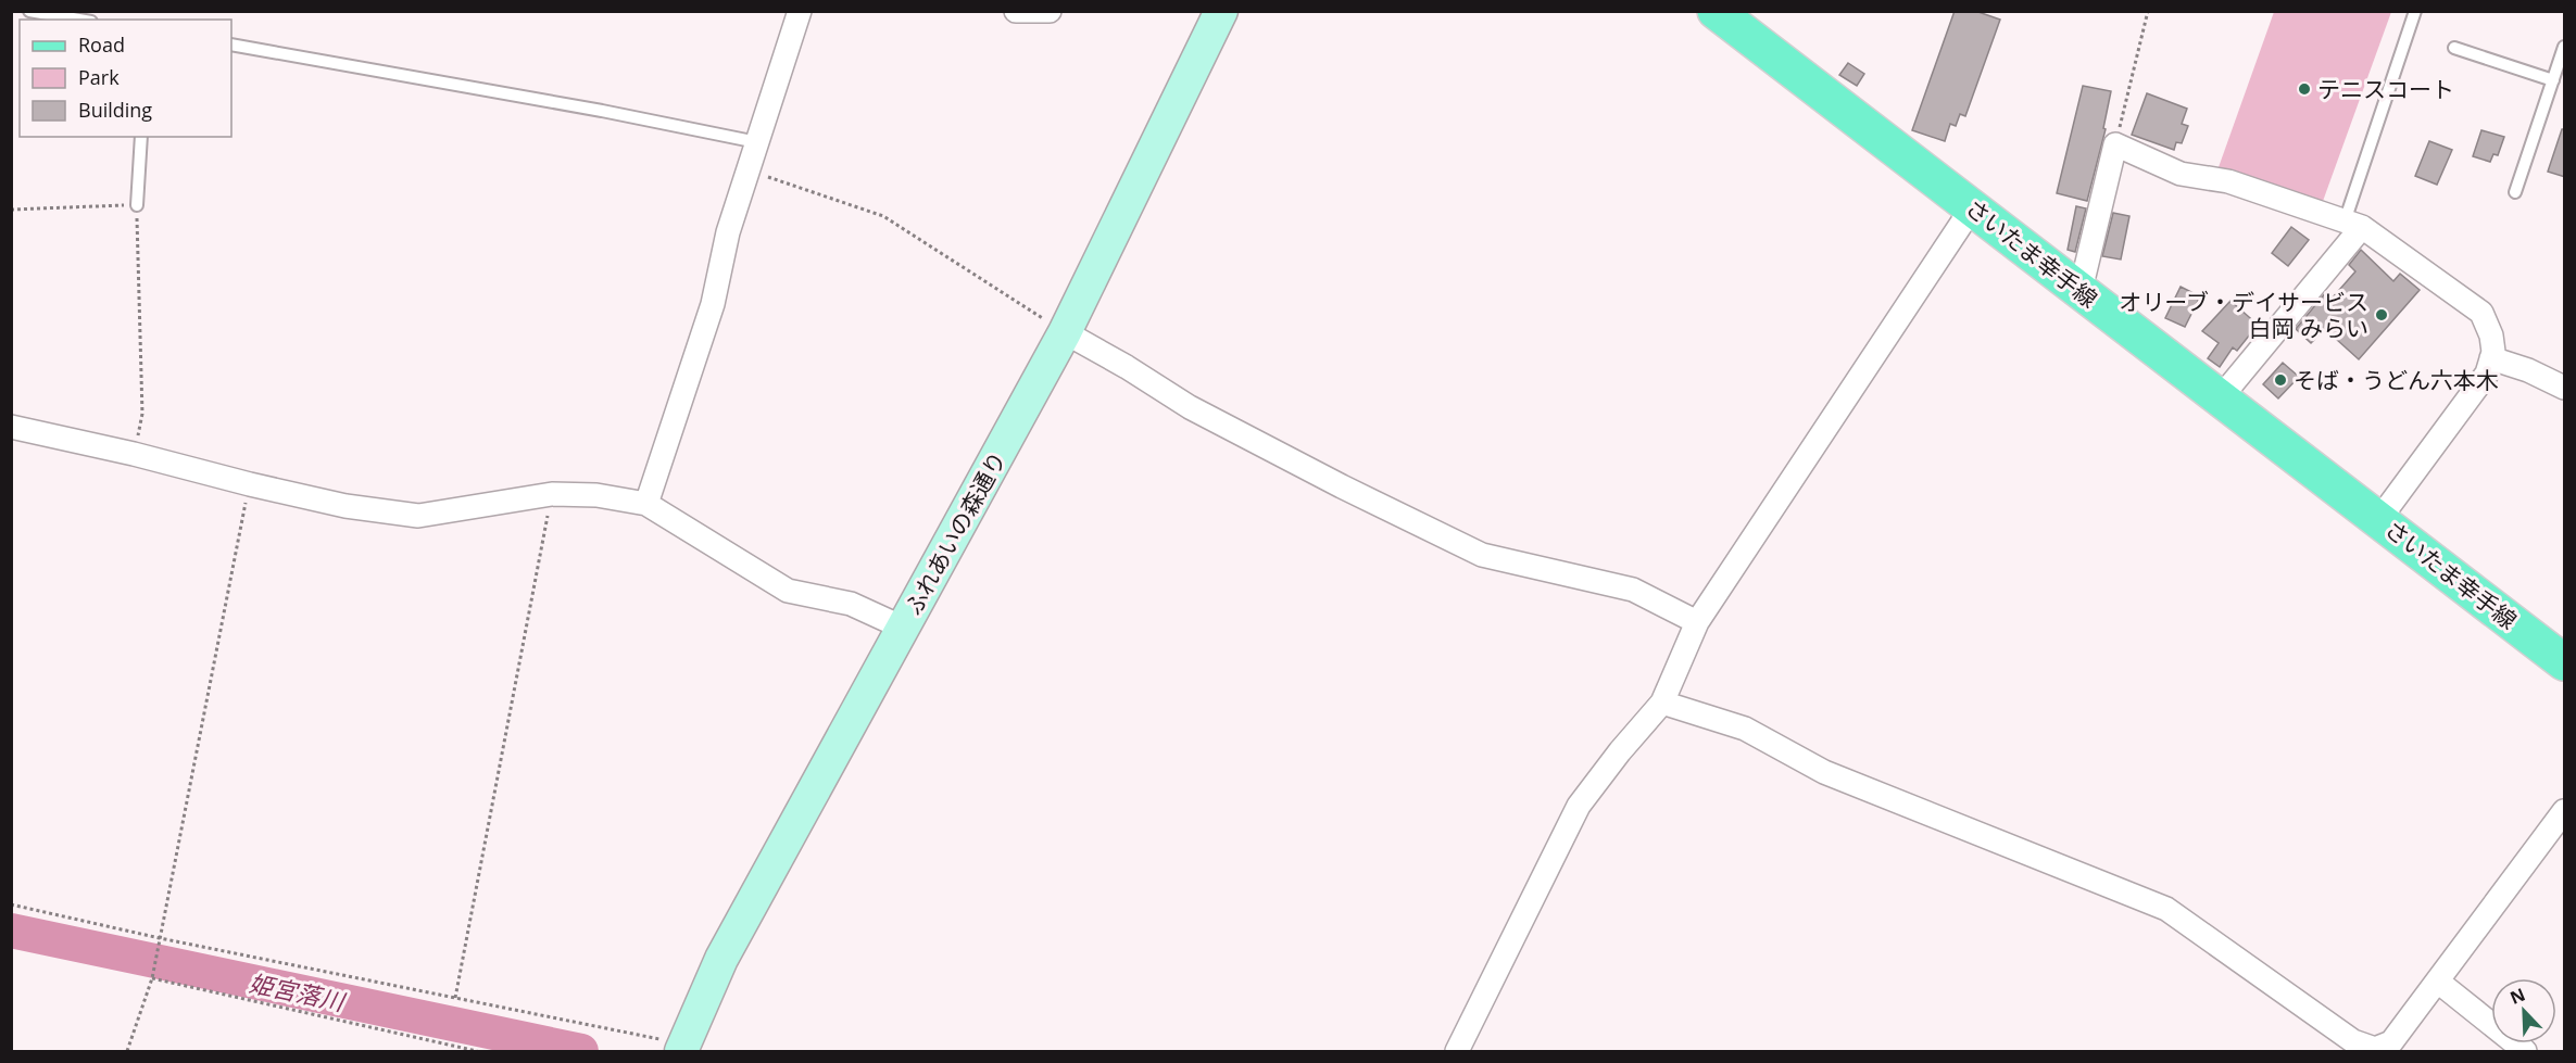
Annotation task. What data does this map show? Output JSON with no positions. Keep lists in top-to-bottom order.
{
  "streets": {
    "main road": ["さいたま幸手線"],
    "street": ["ふれあいの森通り"]
  },
  "water": ["姫宮落川"],
  "places": ["テニスコート", "オリーブ・デイサービス 白岡 みらい", "そば・うどん六本木"],
  "legend": ["Road", "Park", "Building"],
  "north": "top left"
}
